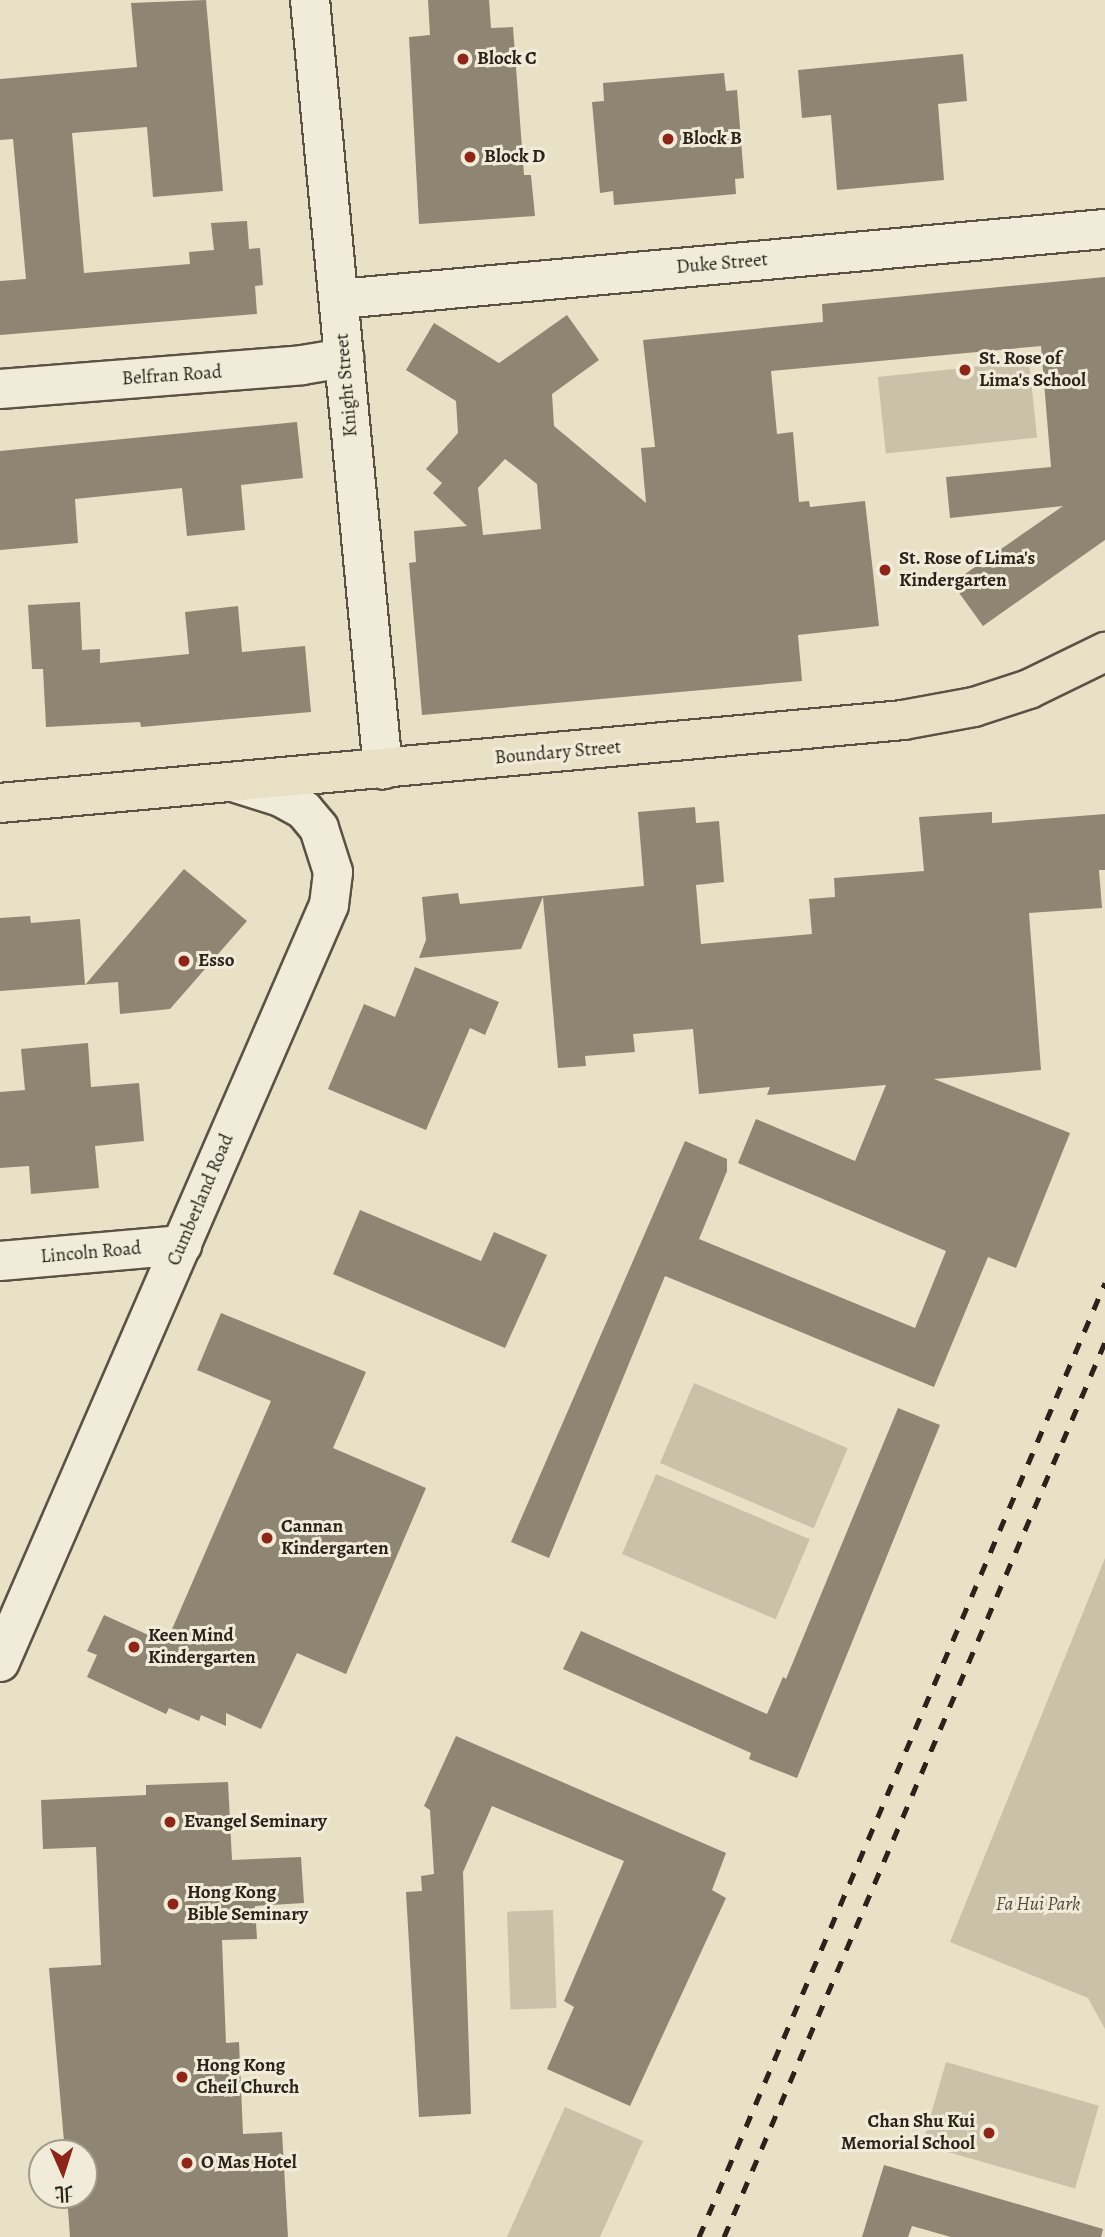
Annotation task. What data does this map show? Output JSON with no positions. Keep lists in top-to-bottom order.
{
  "streets": {
    "main road": ["Boundary Street"],
    "street": [
      "Duke Street",
      "Belfran Road",
      "Knight Street",
      "Cumberland Road",
      "Lincoln Road"
    ]
  },
  "crossings": [
    ["Duke Street", "Knight Street"],
    ["Belfran Road", "Knight Street"],
    ["Knight Street", "Boundary Street"],
    ["Boundary Street", "Cumberland Road"],
    ["Cumberland Road", "Lincoln Road"]
  ],
  "parks": ["Fa Hui Park"],
  "places": [
    "Block C",
    "Block B",
    "Block D",
    "St. Rose of Lima's School",
    "St. Rose of Lima's Kindergarten",
    "Esso",
    "Cannan Kindergarten",
    "Keen Mind Kindergarten",
    "Evangel Seminary",
    "Hong Kong Bible Seminary",
    "Hong Kong Cheil Church",
    "Chan Shu Kui Memorial School",
    "O Mas Hotel"
  ],
  "north": "bottom"
}
